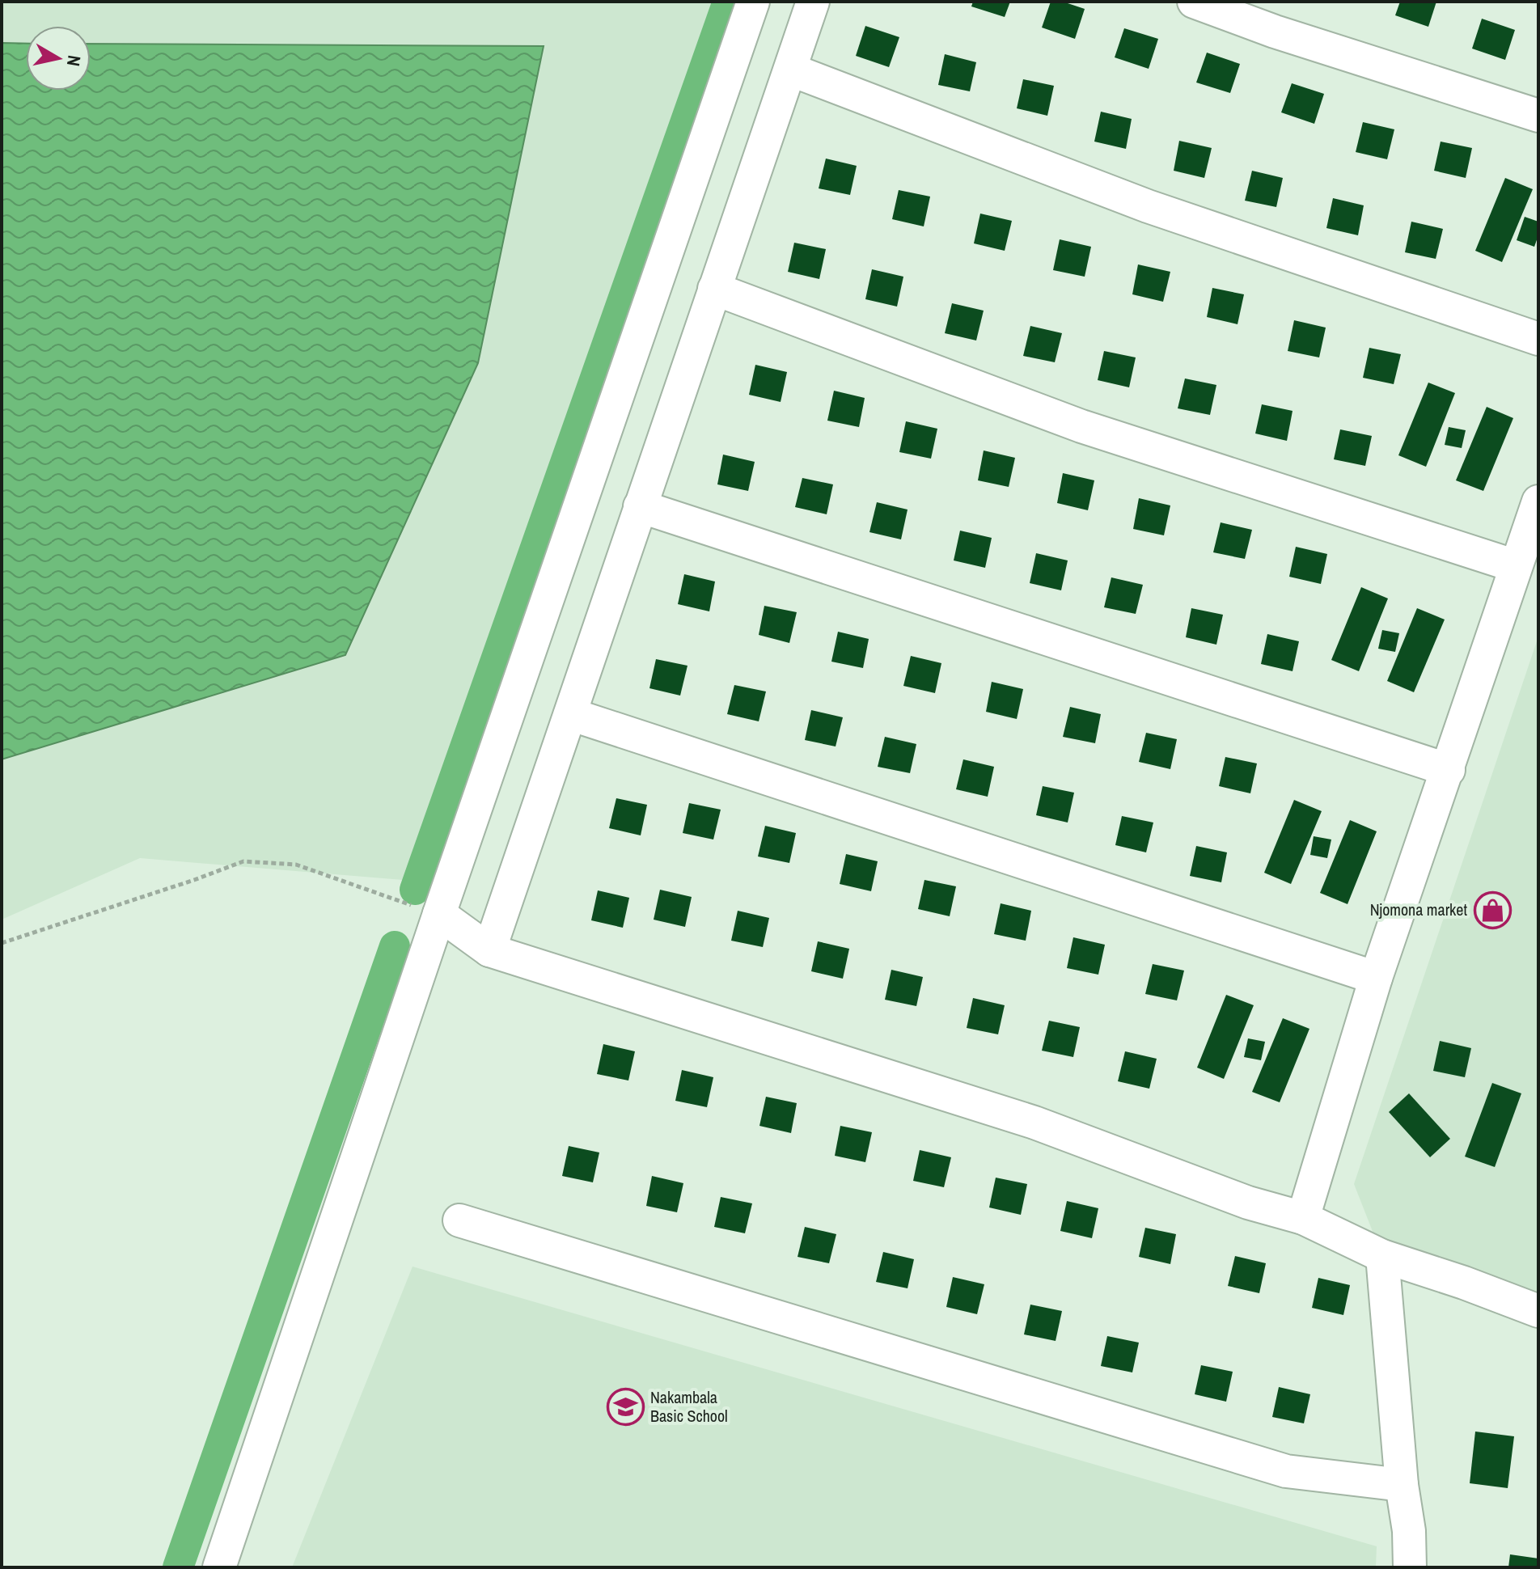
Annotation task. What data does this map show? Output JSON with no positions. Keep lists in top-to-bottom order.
{
  "places": {
    "shop": ["Njomona market"],
    "school or university": ["Nakambala Basic School"]
  },
  "north": "right"
}
